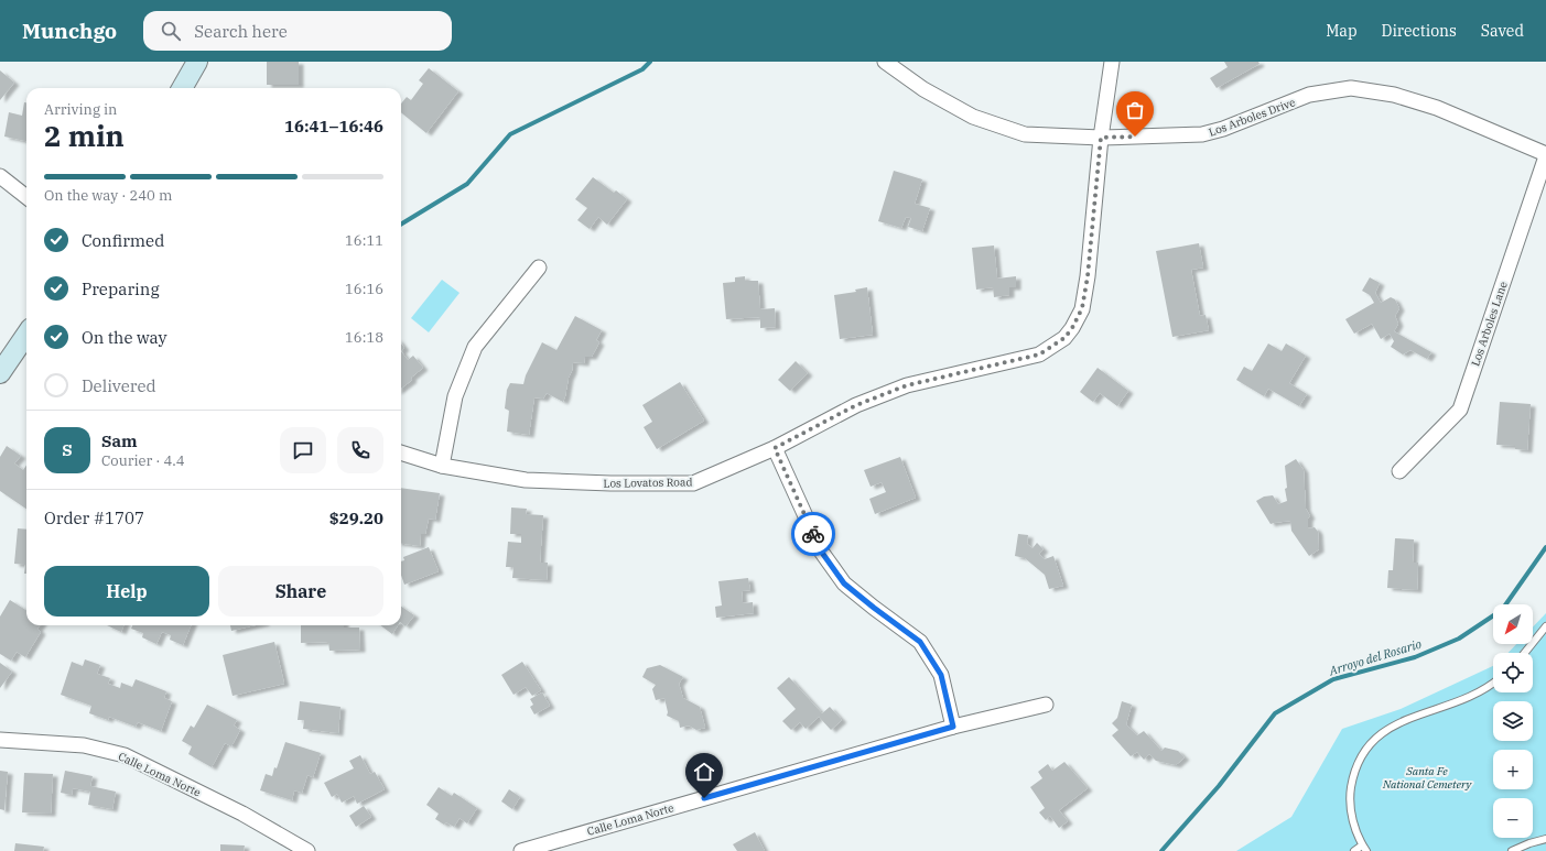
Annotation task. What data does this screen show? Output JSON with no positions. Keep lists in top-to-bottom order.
{
  "streets": {
    "street": [
      "Los Arboles Drive",
      "Los Arboles Lane",
      "Los Lovatos Road",
      "Calle Loma Norte"
    ]
  },
  "crossings": [
    ["Los Arboles Drive", "Los Arboles Lane"],
    ["Los Arboles Drive", "Los Lovatos Road"]
  ],
  "water": ["Arroyo del Rosario"],
  "parks": ["Santa Fe National Cemetery"],
  "north": "bottom left",
  "page": {
    "header": "Munchgo",
    "search": "Search here",
    "nav": ["Map", "Directions", "Saved"],
    "heading": ["2 min", "Arriving in", "16:41–16:46"],
    "panel": [
      "Sam",
      "Courier · 4.4",
      "Order #1707",
      "$29.20"
    ],
    "bar": "On the way · 240 m",
    "list": [
      ["Confirmed", "16:11"],
      ["Preparing", "16:16"],
      ["On the way", "16:18"],
      "Delivered"
    ],
    "round": "S",
    "buttons": ["Help", "Share"],
    "map_buttons": ["+", "−"]
  }
}
